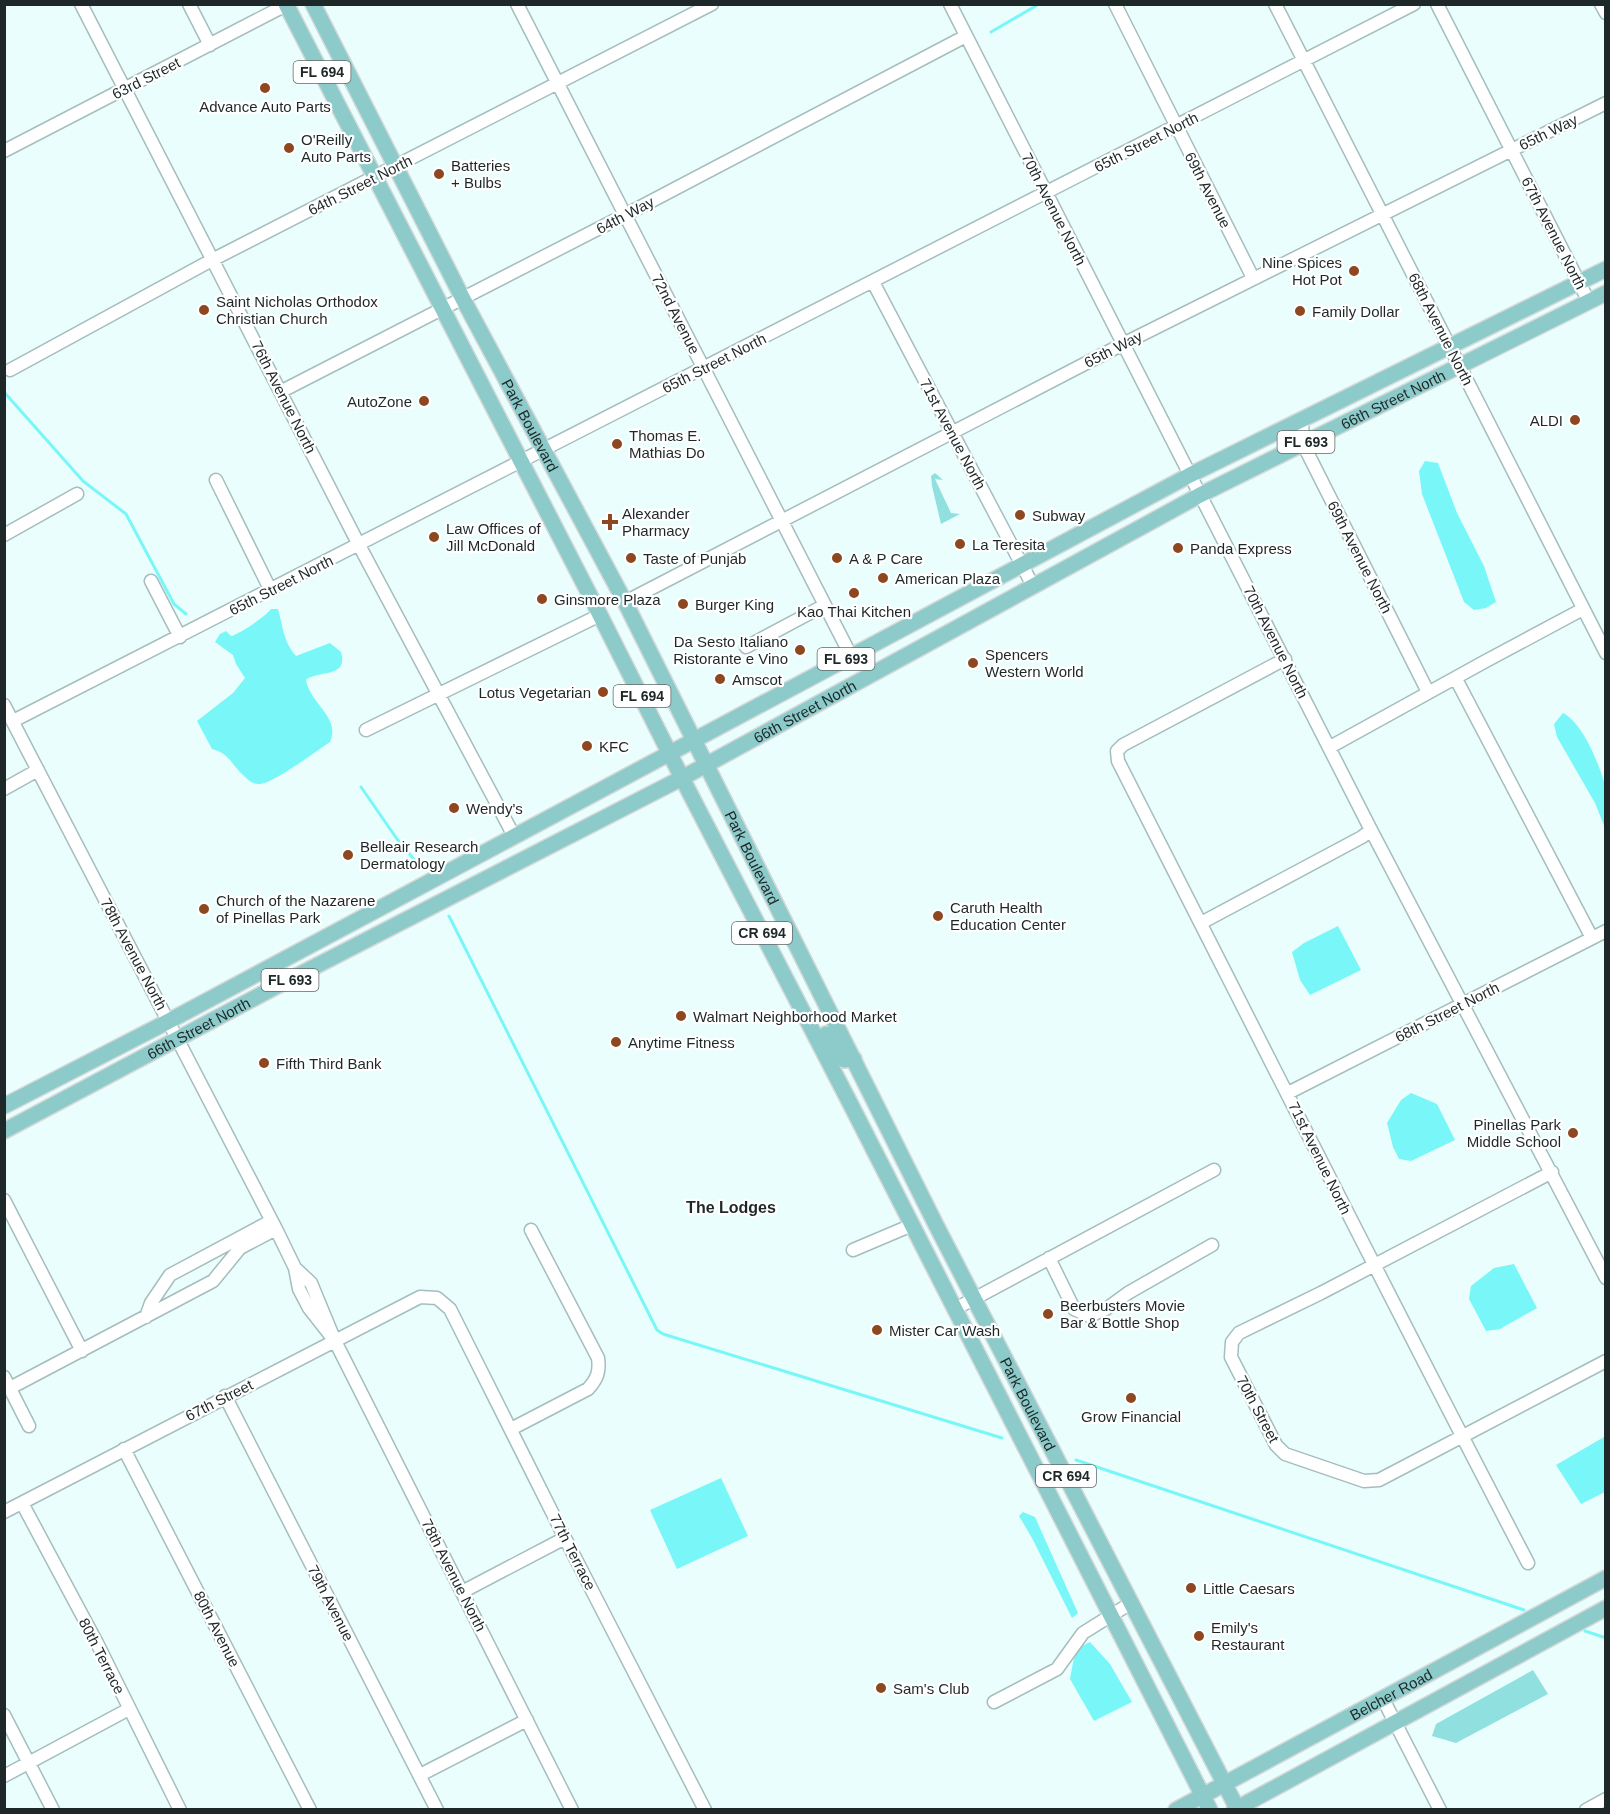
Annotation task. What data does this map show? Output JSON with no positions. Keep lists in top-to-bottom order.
{
  "streets": {
    "main road": [
      "FL 694",
      "66th Street North",
      "Park Boulevard",
      "FL 693",
      "CR 694",
      "Belcher Road"
    ],
    "street": [
      "63rd Street",
      "65th Way",
      "65th Street North",
      "64th Street North",
      "69th Avenue",
      "70th Avenue North",
      "64th Way",
      "67th Avenue North",
      "72nd Avenue",
      "68th Avenue North",
      "76th Avenue North",
      "71st Avenue North",
      "69th Avenue North",
      "78th Avenue North",
      "68th Street North",
      "67th Street",
      "70th Street",
      "77th Terrace",
      "79th Avenue",
      "80th Avenue",
      "80th Terrace"
    ]
  },
  "crossings": [
    ["63rd Street", "76th Avenue North"],
    ["63rd Street", "Park Boulevard"],
    ["65th Way", "69th Avenue"],
    ["65th Way", "70th Avenue North"],
    ["65th Way", "67th Avenue North"],
    ["65th Way", "72nd Avenue"],
    ["65th Way", "68th Avenue North"],
    ["65th Way", "Park Boulevard"],
    ["65th Way", "71st Avenue North"],
    ["65th Street North", "69th Avenue"],
    ["65th Street North", "70th Avenue North"],
    ["65th Street North", "72nd Avenue"],
    ["65th Street North", "68th Avenue North"],
    ["65th Street North", "76th Avenue North"],
    ["65th Street North", "Park Boulevard"],
    ["65th Street North", "71st Avenue North"],
    ["65th Street North", "78th Avenue North"],
    ["64th Street North", "72nd Avenue"],
    ["64th Street North", "76th Avenue North"],
    ["64th Street North", "Park Boulevard"],
    ["70th Avenue North", "64th Way"],
    ["70th Avenue North", "66th Street North"],
    ["70th Avenue North", "71st Avenue North"],
    ["70th Avenue North", "68th Street North"],
    ["70th Avenue North", "70th Street"],
    ["64th Way", "72nd Avenue"],
    ["64th Way", "76th Avenue North"],
    ["64th Way", "Park Boulevard"],
    ["67th Avenue North", "66th Street North"],
    ["72nd Avenue", "66th Street North"],
    ["68th Avenue North", "66th Street North"],
    ["76th Avenue North", "66th Street North"],
    ["66th Street North", "Park Boulevard"],
    ["66th Street North", "71st Avenue North"],
    ["66th Street North", "69th Avenue North"],
    ["66th Street North", "78th Avenue North"],
    ["Park Boulevard", "Belcher Road"],
    ["71st Avenue North", "68th Street North"],
    ["71st Avenue North", "70th Street"],
    ["78th Avenue North", "67th Street"],
    ["67th Street", "77th Terrace"],
    ["67th Street", "79th Avenue"],
    ["67th Street", "80th Avenue"],
    ["67th Street", "80th Terrace"]
  ],
  "districts": ["The Lodges"],
  "places": {
    "other": [
      "Advance Auto Parts",
      "O'Reilly Auto Parts",
      "Batteries + Bulbs",
      "Nine Spices Hot Pot",
      "Saint Nicholas Orthodox Christian Church",
      "Family Dollar",
      "AutoZone",
      "ALDI",
      "Thomas E. Mathias Do",
      "Subway",
      "Law Offices of Jill McDonald",
      "La Teresita",
      "Panda Express",
      "Taste of Punjab",
      "A & P Care",
      "American Plaza",
      "Kao Thai Kitchen",
      "Ginsmore Plaza",
      "Burger King",
      "Da Sesto Italiano Ristorante e Vino",
      "Spencers Western World",
      "Amscot",
      "Lotus Vegetarian",
      "KFC",
      "Wendy's",
      "Belleair Research Dermatology",
      "Church of the Nazarene of Pinellas Park",
      "Caruth Health Education Center",
      "Walmart Neighborhood Market",
      "Anytime Fitness",
      "Fifth Third Bank",
      "Pinellas Park Middle School",
      "Beerbusters Movie Bar & Bottle Shop",
      "Mister Car Wash",
      "Grow Financial",
      "Little Caesars",
      "Emily's Restaurant",
      "Sam's Club"
    ],
    "health": ["Alexander Pharmacy"]
  }
}
